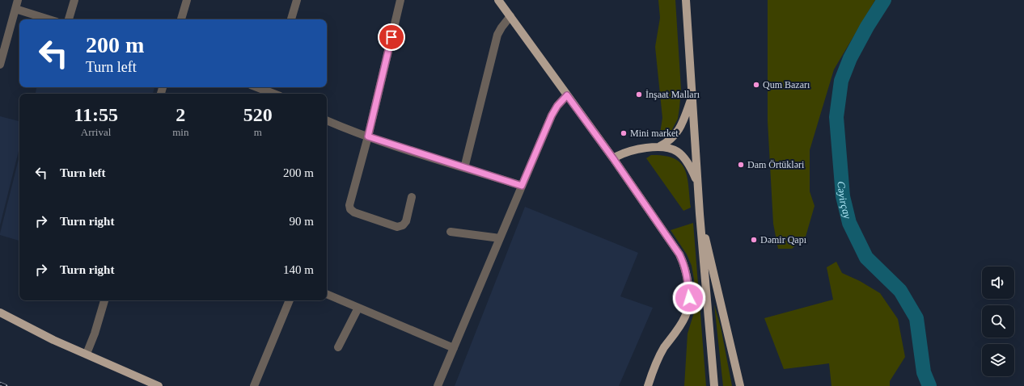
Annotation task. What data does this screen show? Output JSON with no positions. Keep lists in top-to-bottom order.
{
  "water": ["Cəyirçay"],
  "places": [
    "Qum Bazarı",
    "İnşaat Malları",
    "Mini market",
    "Dam Örtükləri",
    "Dəmir Qapı"
  ],
  "page": {
    "turn": ["200 m", "Turn left"],
    "eta": [
      "11:55",
      "Arrival",
      "2",
      "min",
      "520",
      "m"
    ],
    "list": [
      {
        "name": "Turn left",
        "value": "200 m"
      },
      {
        "name": "Turn right",
        "value": "90 m"
      },
      {
        "name": "Turn right",
        "value": "140 m"
      }
    ]
  }
}
